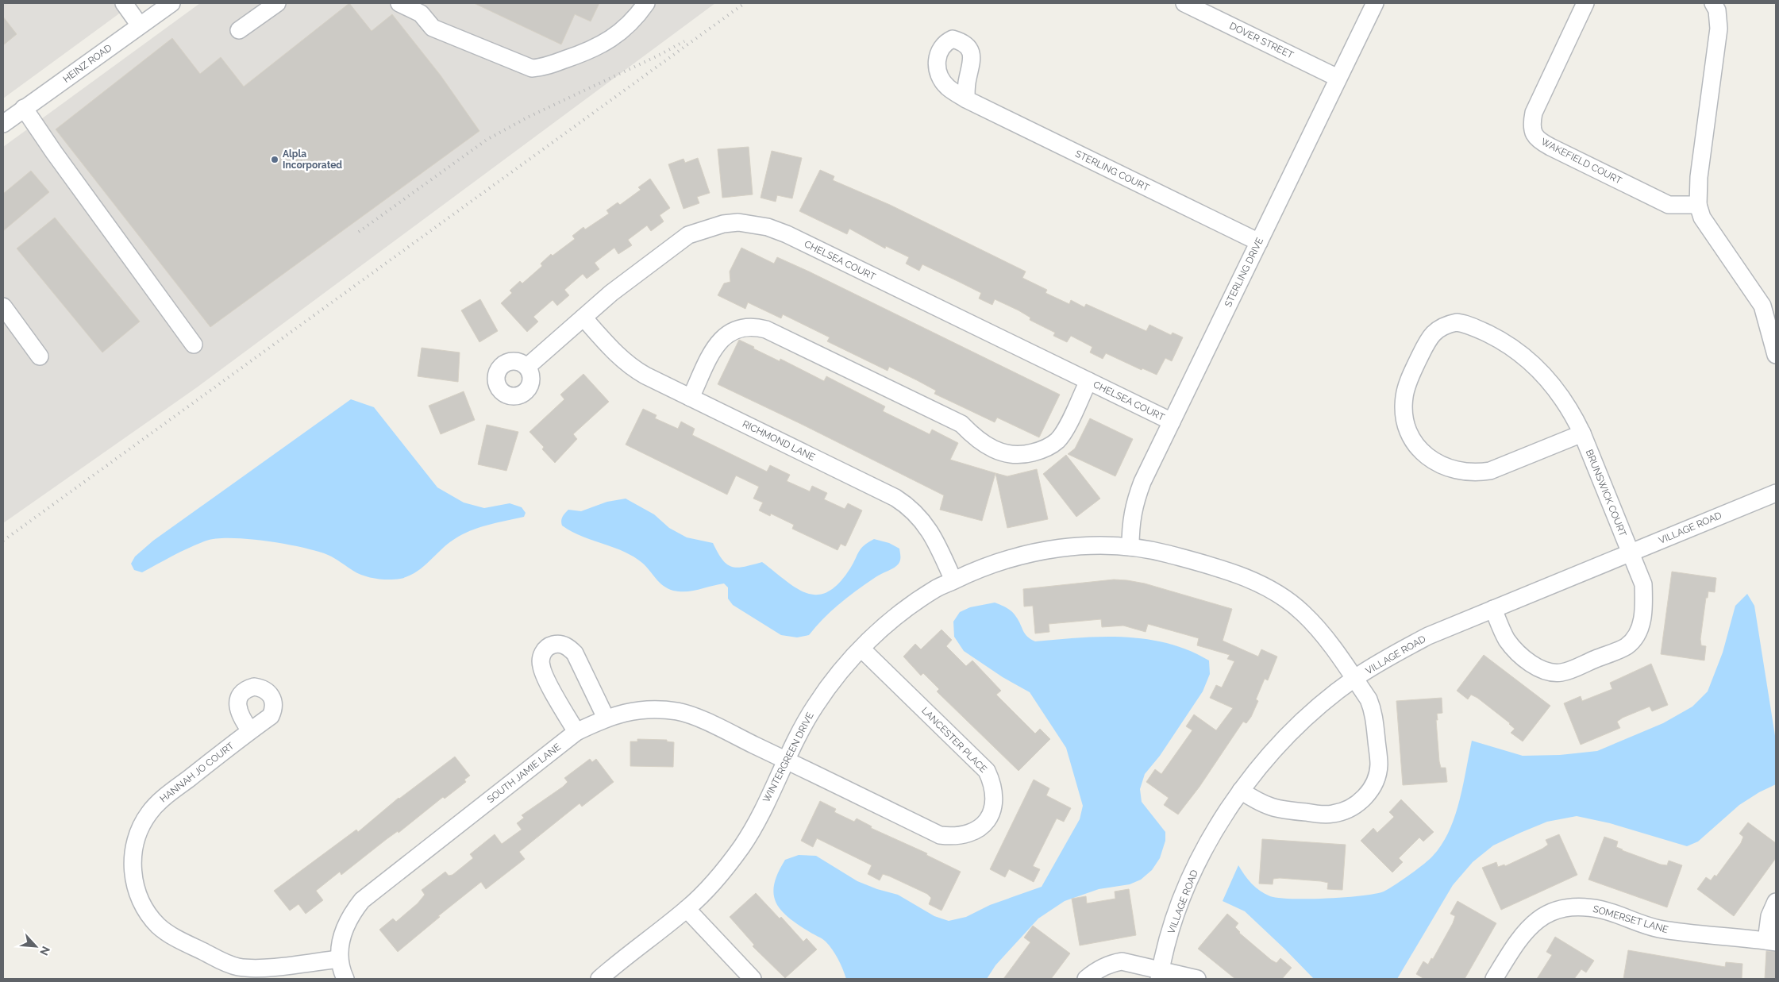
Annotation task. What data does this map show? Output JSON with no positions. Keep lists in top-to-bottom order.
{
  "streets": {
    "street": [
      "DOVER STREET",
      "HEINZ ROAD",
      "WAKEFIELD COURT",
      "STERLING COURT",
      "CHELSEA COURT",
      "STERLING DRIVE",
      "RICHMOND LANE",
      "BRUNSWICK COURT",
      "VILLAGE ROAD",
      "LANCESTER PLACE",
      "WINTERGREEN DRIVE",
      "HANNAH JO COURT",
      "SOUTH JAMIE LANE",
      "SOMERSET LANE"
    ]
  },
  "crossings": [
    ["DOVER STREET", "STERLING DRIVE"],
    ["STERLING COURT", "STERLING DRIVE"],
    ["CHELSEA COURT", "STERLING DRIVE"],
    ["CHELSEA COURT", "RICHMOND LANE"],
    ["STERLING DRIVE", "WINTERGREEN DRIVE"],
    ["RICHMOND LANE", "WINTERGREEN DRIVE"],
    ["BRUNSWICK COURT", "VILLAGE ROAD"],
    ["VILLAGE ROAD", "WINTERGREEN DRIVE"],
    ["LANCESTER PLACE", "WINTERGREEN DRIVE"],
    ["LANCESTER PLACE", "SOUTH JAMIE LANE"],
    ["WINTERGREEN DRIVE", "SOUTH JAMIE LANE"],
    ["HANNAH JO COURT", "SOUTH JAMIE LANE"]
  ],
  "places": ["Alpla Incorporated"],
  "north": "bottom right"
}
